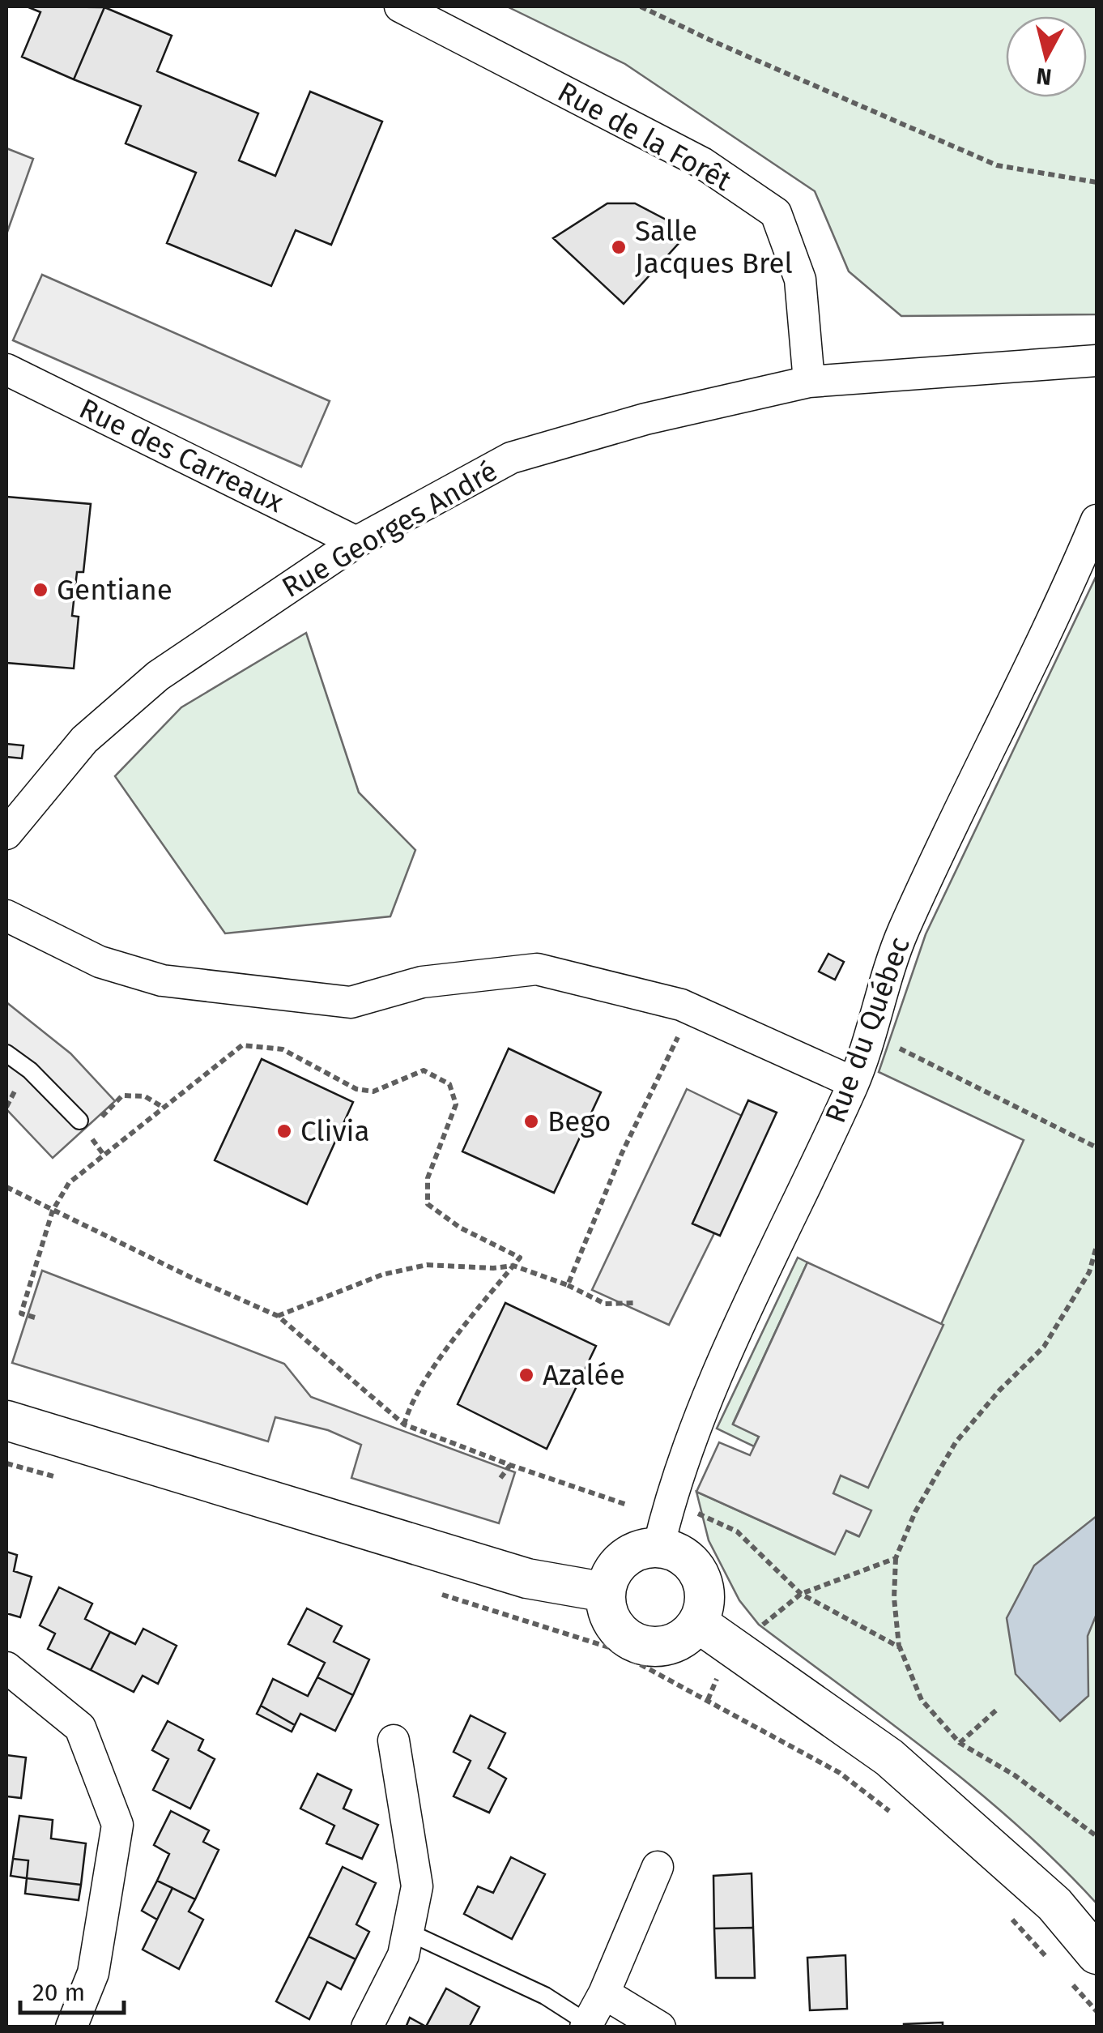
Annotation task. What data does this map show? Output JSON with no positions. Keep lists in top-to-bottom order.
{
  "streets": {
    "street": [
      "Rue de la Forêt",
      "Rue des Carreaux",
      "Rue Georges André",
      "Rue du Québec"
    ]
  },
  "crossings": [
    ["Rue de la Forêt", "Rue Georges André"],
    ["Rue des Carreaux", "Rue Georges André"]
  ],
  "places": [
    "Salle Jacques Brel",
    "Gentiane",
    "Bego",
    "Clivia",
    "Azalée"
  ],
  "scale_bar": "20 m",
  "north": "bottom"
}
